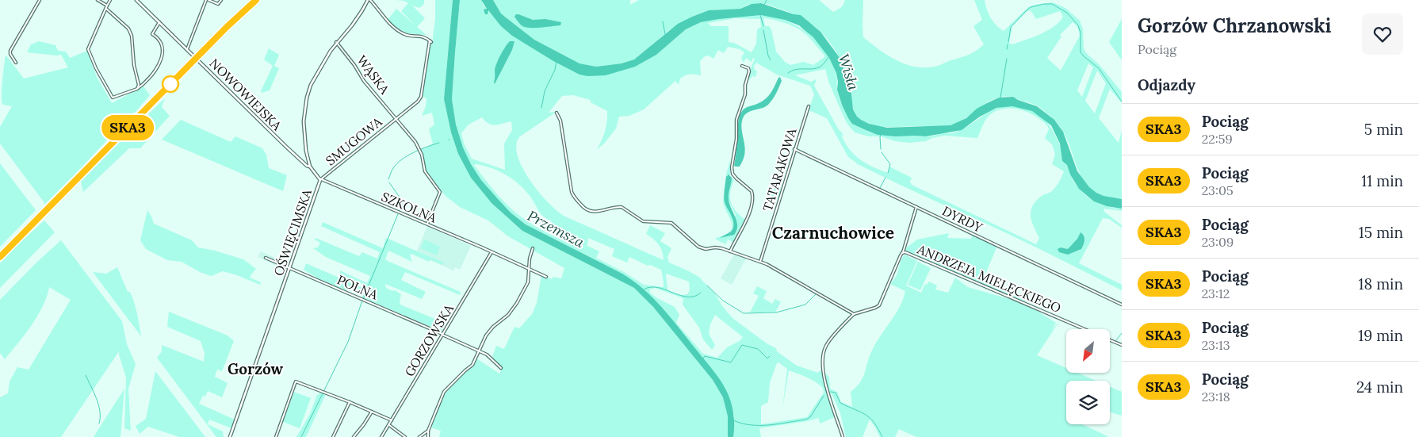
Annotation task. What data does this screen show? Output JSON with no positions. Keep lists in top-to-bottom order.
{
  "streets": {
    "street": [
      "WĄSKA",
      "NOWOWIEJSKA",
      "SMUGOWA",
      "TATARAKOWA",
      "SZKOLNA",
      "DYRDY",
      "OŚWIĘCIMSKA",
      "ANDRZEJA MIELĘCKIEGO",
      "POLNA",
      "GORZOWSKA"
    ]
  },
  "crossings": [
    ["WĄSKA", "SMUGOWA"],
    ["WĄSKA", "SZKOLNA"],
    ["NOWOWIEJSKA", "OŚWIĘCIMSKA"],
    ["SMUGOWA", "SZKOLNA"],
    ["SMUGOWA", "OŚWIĘCIMSKA"],
    ["TATARAKOWA", "DYRDY"],
    ["SZKOLNA", "OŚWIĘCIMSKA"],
    ["SZKOLNA", "GORZOWSKA"],
    ["OŚWIĘCIMSKA", "POLNA"],
    ["POLNA", "GORZOWSKA"]
  ],
  "districts": ["Czarnuchowice", "Gorzów"],
  "water": ["Wisła", "Przemsza"],
  "north": "bottom left",
  "page": {
    "on_map": "SKA3",
    "heading": [
      ["Gorzów Chrzanowski", "Pociąg"],
      "Odjazdy"
    ],
    "list": [
      {
        "mark": "SKA3",
        "name": "Pociąg",
        "note": "22:59",
        "value": "5 min"
      },
      {
        "mark": "SKA3",
        "name": "Pociąg",
        "note": "23:05",
        "value": "11 min"
      },
      {
        "mark": "SKA3",
        "name": "Pociąg",
        "note": "23:09",
        "value": "15 min"
      },
      {
        "mark": "SKA3",
        "name": "Pociąg",
        "note": "23:12",
        "value": "18 min"
      },
      {
        "mark": "SKA3",
        "name": "Pociąg",
        "note": "23:13",
        "value": "19 min"
      },
      {
        "mark": "SKA3",
        "name": "Pociąg",
        "note": "23:18",
        "value": "24 min"
      }
    ]
  }
}
